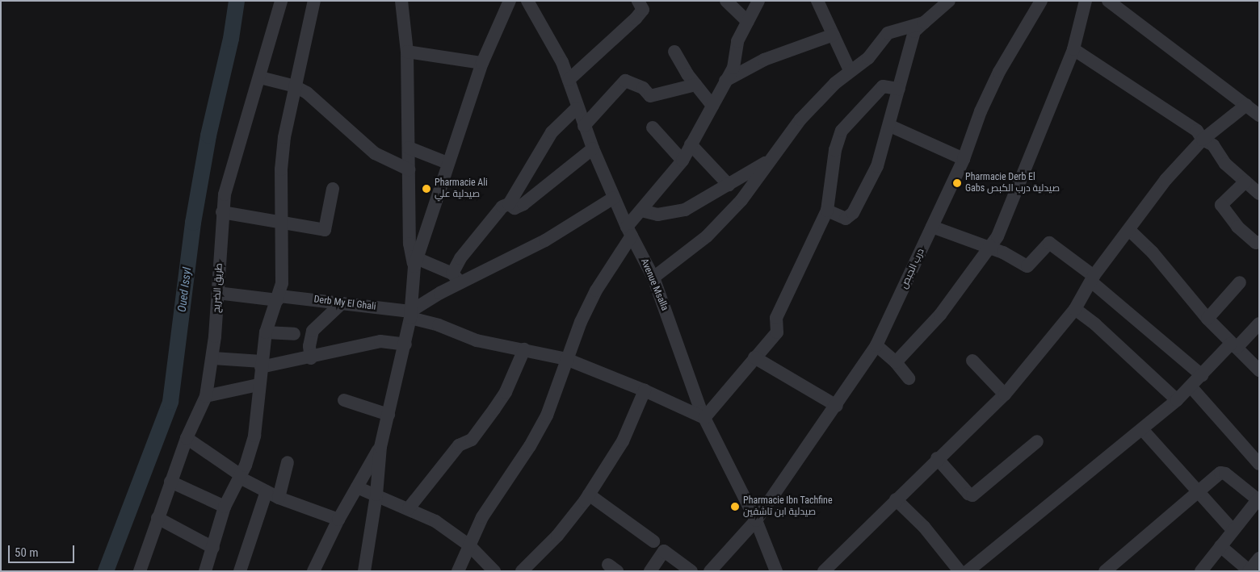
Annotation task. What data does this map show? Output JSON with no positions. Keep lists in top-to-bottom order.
{
  "streets": {
    "street": [
      "درب الجبص",
      "Avenue Msalla",
      "طريق الضريح",
      "Derb My El Ghali"
    ]
  },
  "crossings": [
    ["درب الجبص", "Avenue Msalla"],
    ["Avenue Msalla", "Derb My El Ghali"],
    ["طريق الضريح", "Derb My El Ghali"]
  ],
  "water": ["Oued Issyl"],
  "places": ["Pharmacie Derb El Gabs صيدلية درب الكبص", "Pharmacie Ali صيدلية علي", "Pharmacie Ibn Tachfine صيدلية ابن تاشفين"],
  "scale_bar": "50 m"
}
